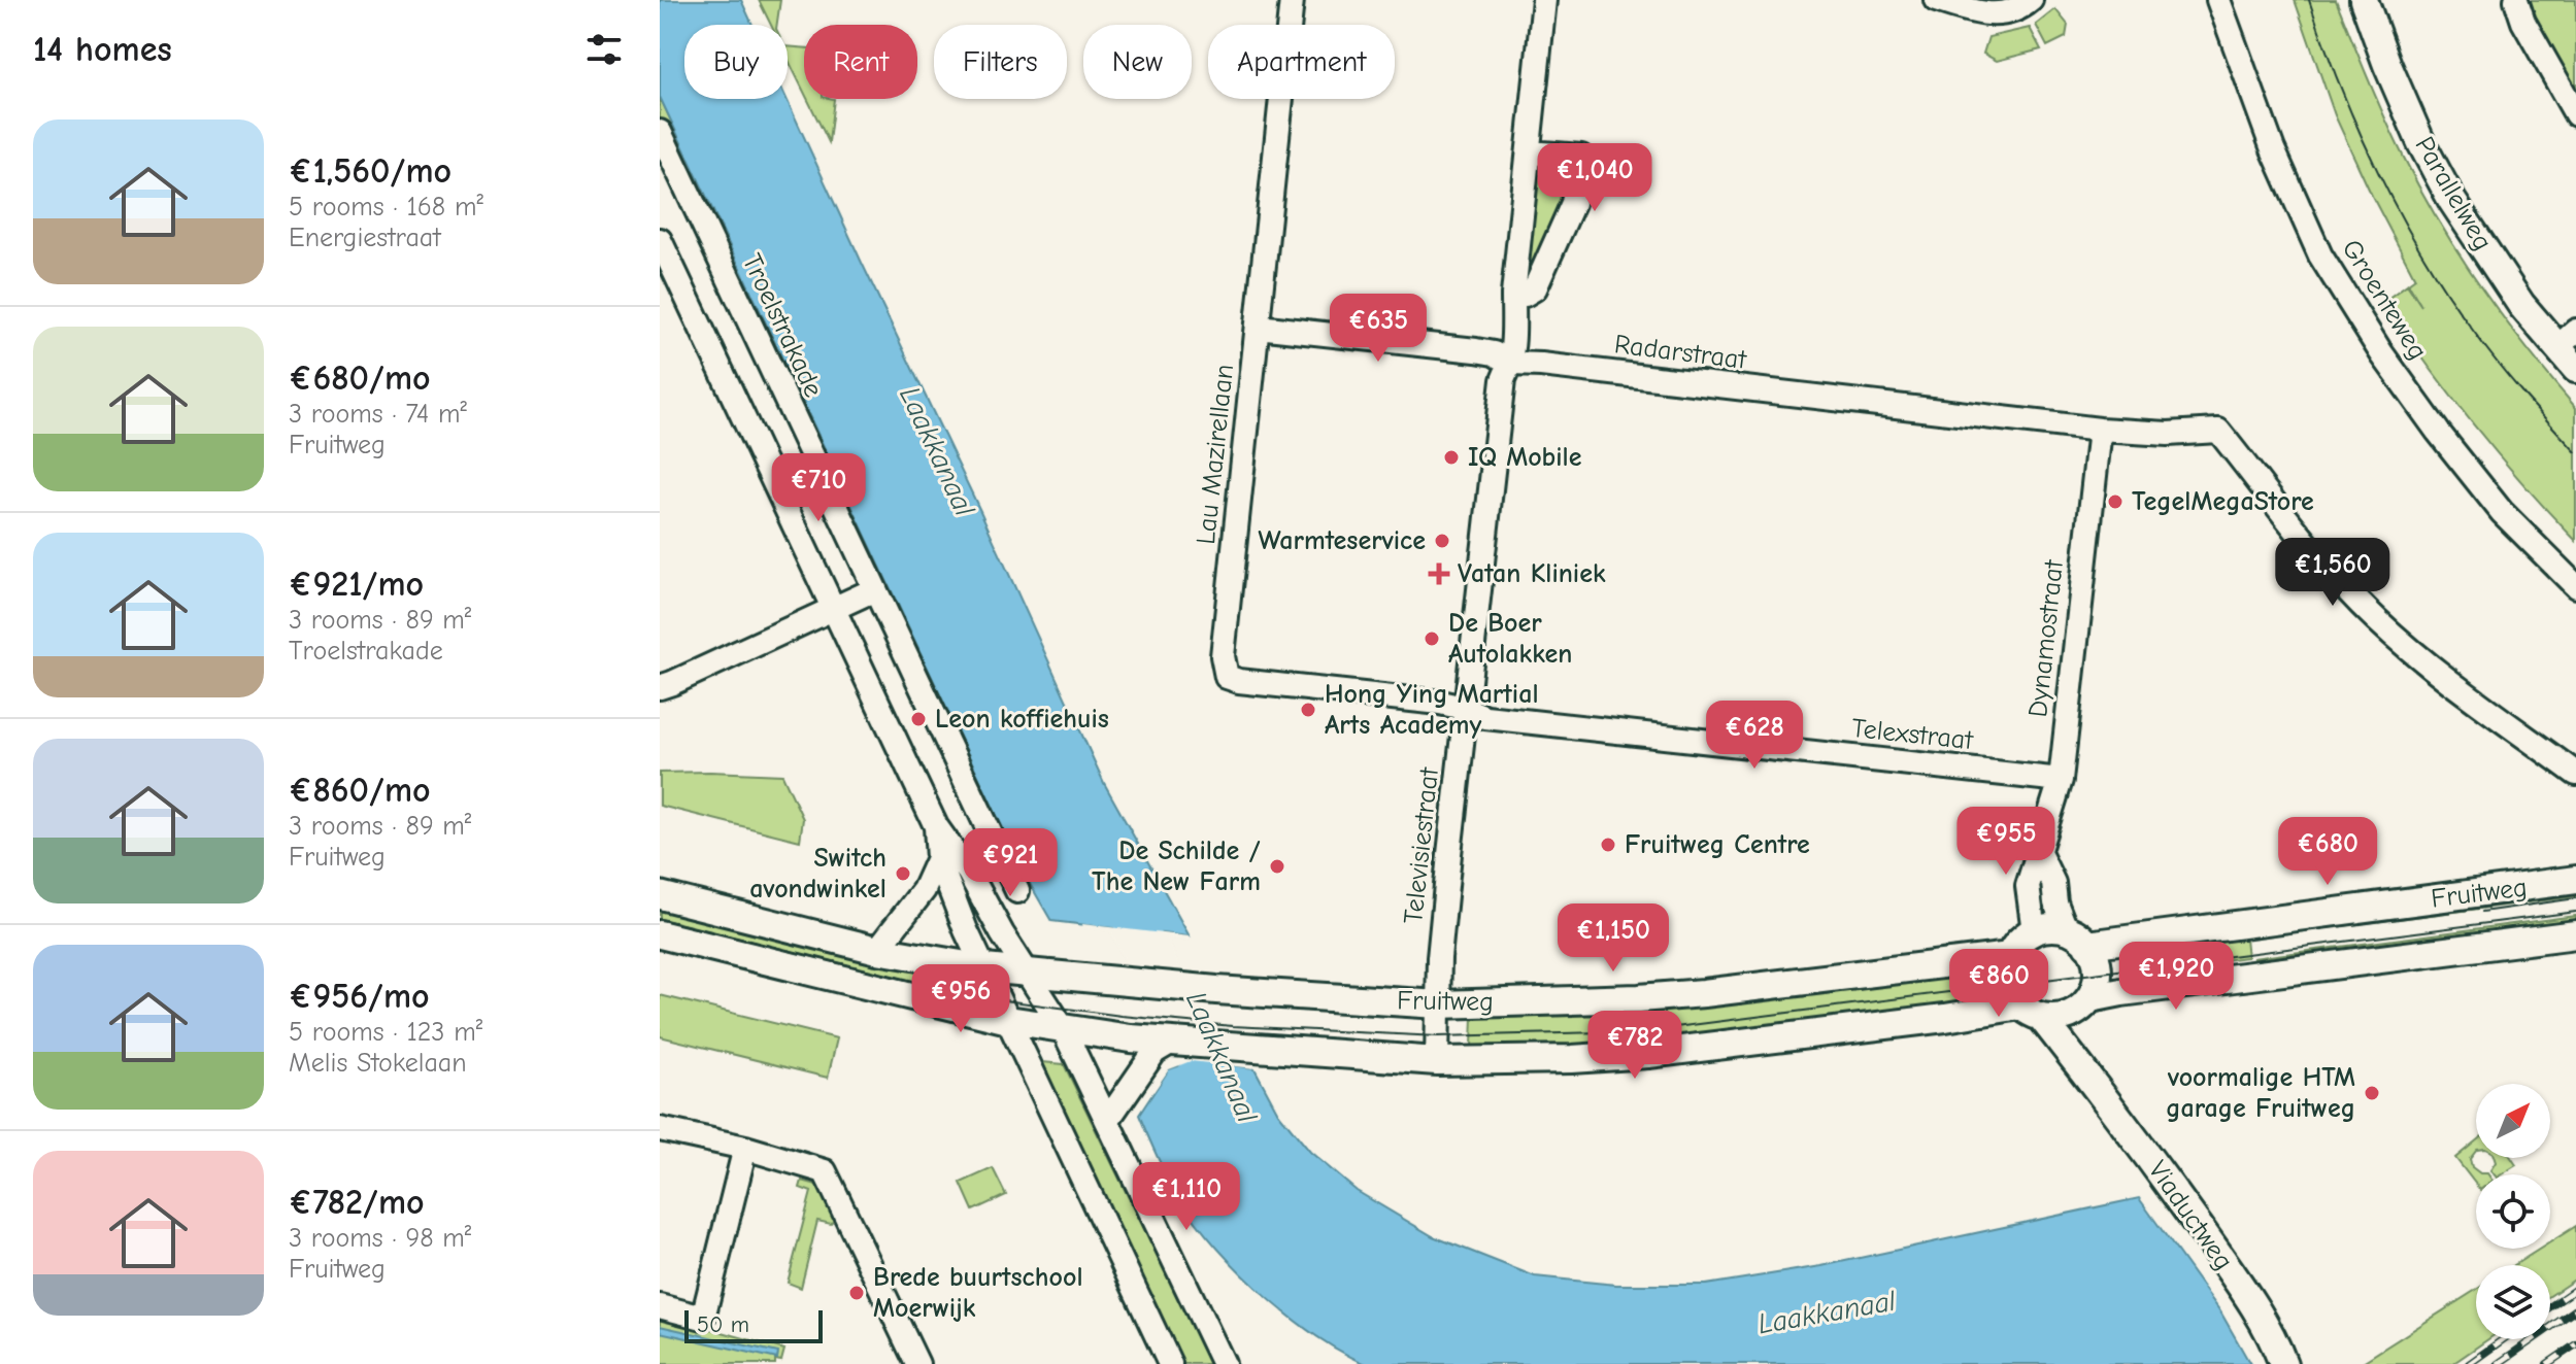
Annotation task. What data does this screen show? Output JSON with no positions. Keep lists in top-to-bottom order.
{
  "streets": {
    "street": [
      "Parallelweg",
      "Groenteweg",
      "Troelstrakade",
      "Radarstraat",
      "Lau Mazirellaan",
      "Dynamostraat",
      "Telexstraat",
      "Televisiestraat",
      "Fruitweg",
      "Viaductweg"
    ]
  },
  "crossings": [
    ["Radarstraat", "Lau Mazirellaan"],
    ["Radarstraat", "Dynamostraat"],
    ["Radarstraat", "Televisiestraat"],
    ["Lau Mazirellaan", "Telexstraat"],
    ["Lau Mazirellaan", "Televisiestraat"],
    ["Dynamostraat", "Telexstraat"],
    ["Dynamostraat", "Fruitweg"],
    ["Dynamostraat", "Viaductweg"],
    ["Telexstraat", "Televisiestraat"],
    ["Televisiestraat", "Fruitweg"],
    ["Fruitweg", "Viaductweg"]
  ],
  "water": ["Laakkanaal"],
  "places": {
    "other": [
      "IQ Mobile",
      "TegelMegaStore",
      "Warmteservice",
      "De Boer Autolakken",
      "Hong Ying Martial Arts Academy",
      "Leon koffiehuis",
      "Fruitweg Centre",
      "De Schilde / The New Farm",
      "Switch avondwinkel",
      "voormalige HTM garage Fruitweg",
      "Brede buurtschool Moerwijk"
    ],
    "health": ["Vatan Kliniek"]
  },
  "scale_bar": "50 m",
  "north": "top right",
  "page": {
    "heading": "14 homes",
    "chip": [
      "Buy",
      "Rent",
      "Filters",
      "New",
      "Apartment"
    ],
    "list": [
      {
        "name": "€1,560/mo",
        "note": "5 rooms · 168 m² · Energiestraat"
      },
      {
        "name": "€680/mo",
        "note": "3 rooms · 74 m² · Fruitweg"
      },
      {
        "name": "€921/mo",
        "note": "3 rooms · 89 m² · Troelstrakade"
      },
      {
        "name": "€860/mo",
        "note": "3 rooms · 89 m² · Fruitweg"
      },
      {
        "name": "€956/mo",
        "note": "5 rooms · 123 m² · Melis Stokelaan"
      },
      {
        "name": "€782/mo",
        "note": "3 rooms · 98 m² · Fruitweg"
      }
    ],
    "price": [
      "€1,040",
      "€635",
      "€710",
      "€1,560",
      "€628",
      "€955",
      "€680",
      "€921",
      "€1,150",
      "€1,920",
      "€860",
      "€956",
      "€782",
      "€1,110"
    ],
    "scale": "50 m"
  }
}
